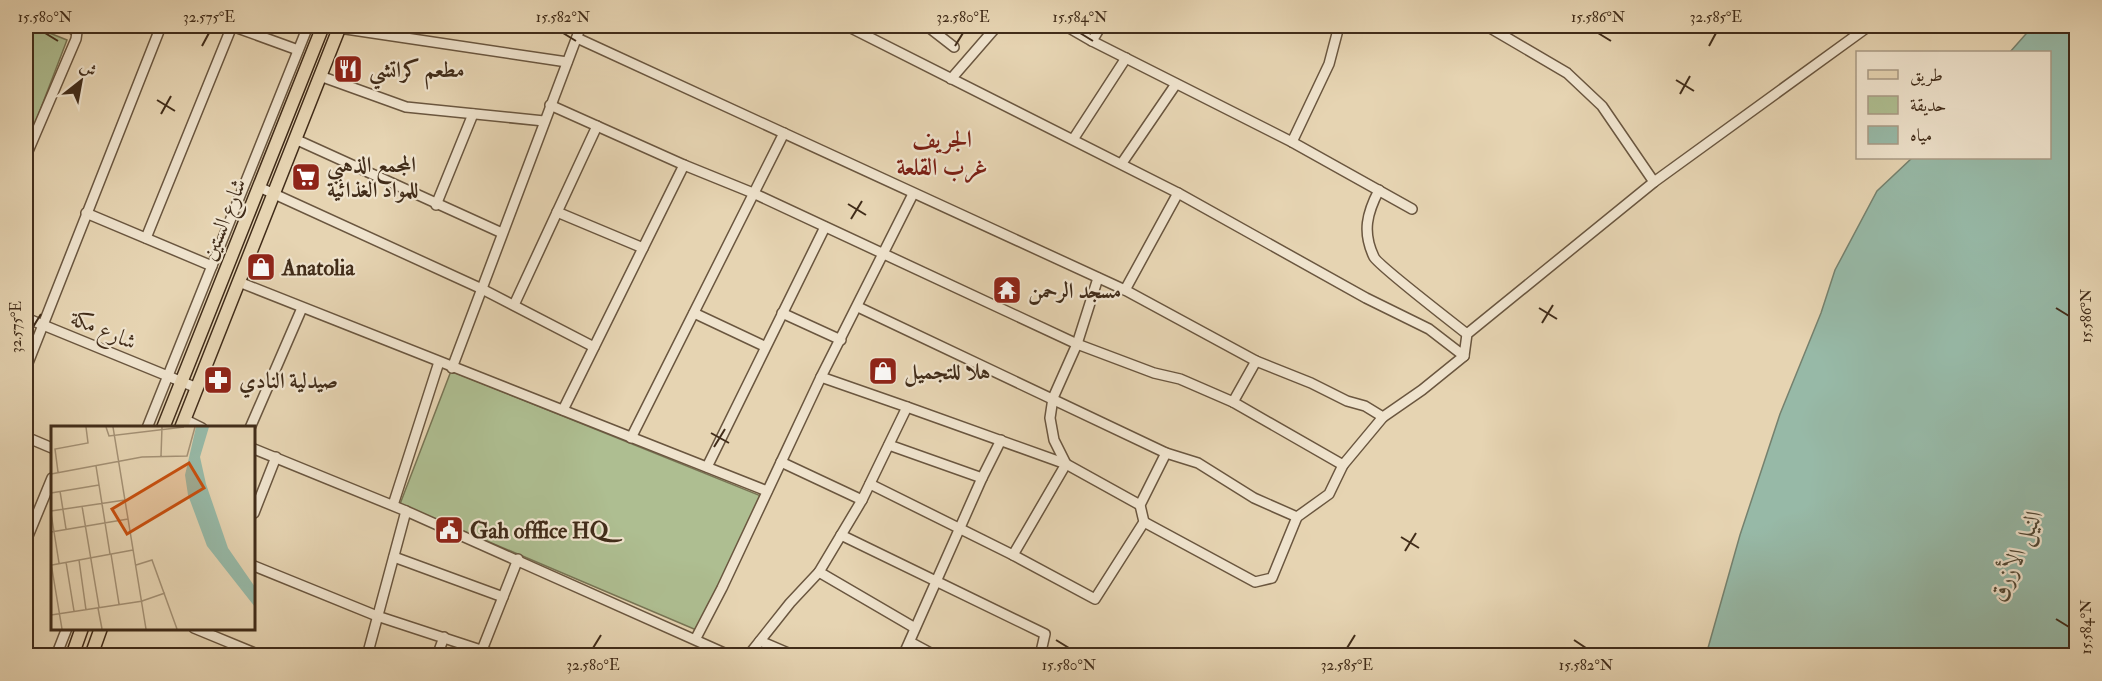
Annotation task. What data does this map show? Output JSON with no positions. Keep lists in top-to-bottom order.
{
  "streets": {
    "main road": ["شارع الستين"],
    "street": ["شارع مكة"]
  },
  "crossings": [
    ["شارع الستين", "شارع مكة"]
  ],
  "districts": ["الجريف غرب القلعة"],
  "water": ["النيل الأزرق"],
  "places": {
    "restaurant": ["مطعم كراتشي"],
    "supermarket": ["المجمع الذهبي للمواد الغذائية"],
    "shop": ["Anatolia", "هلا للتجميل"],
    "temple": ["مسجد الرحمن"],
    "pharmacy": ["صيدلية النادي"],
    "public building": ["Gah offfice HQ"]
  },
  "legend": ["طريق", "حديقة", "مياه"],
  "north": "top right",
  "coordinates": [
    "15.580°N",
    "32.575°E",
    "15.582°N",
    "32.580°E",
    "15.584°N",
    "15.586°N",
    "32.585°E"
  ]
}
